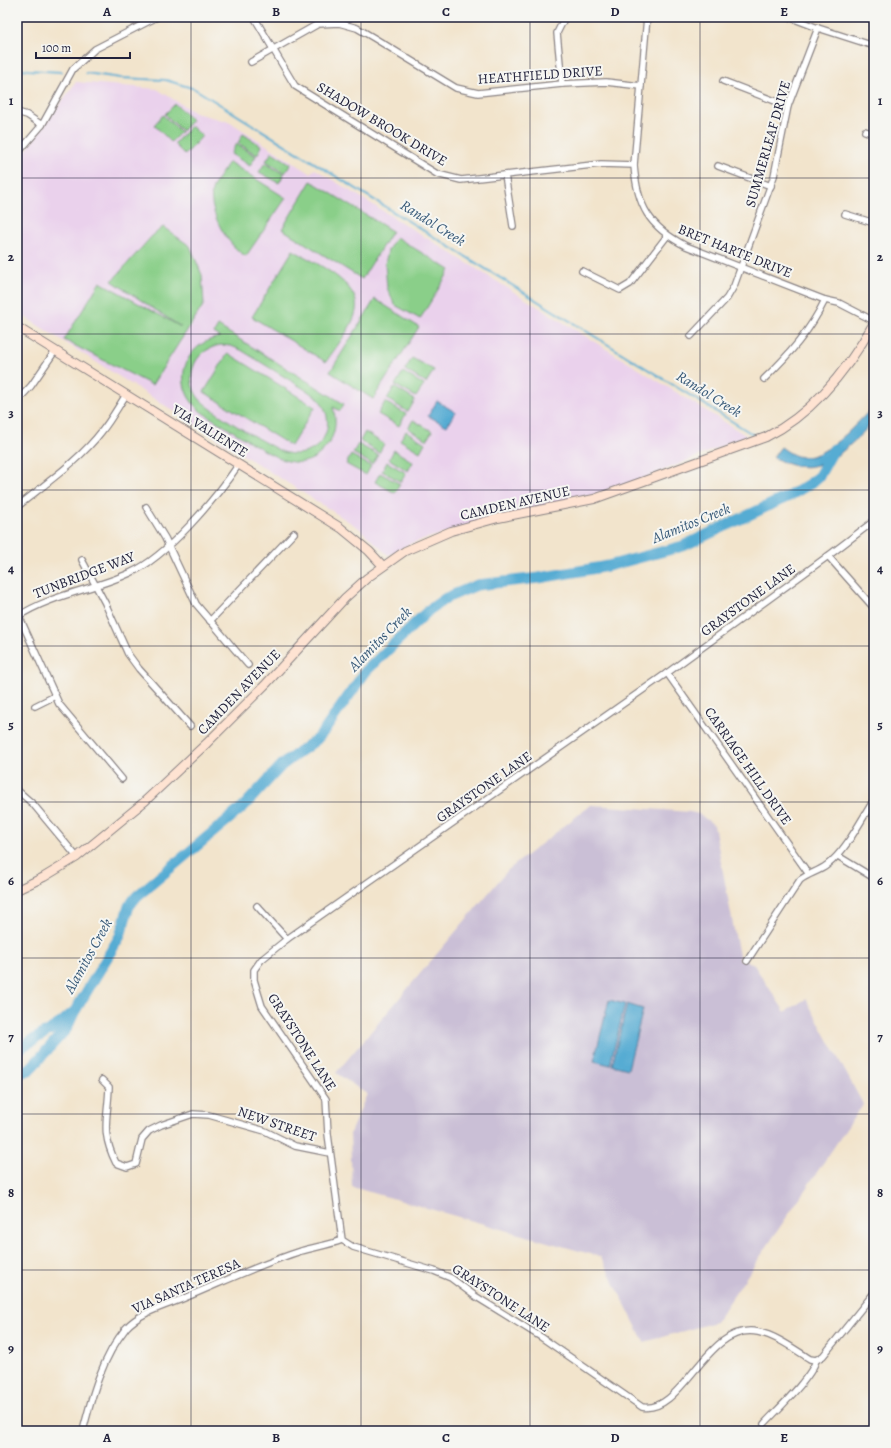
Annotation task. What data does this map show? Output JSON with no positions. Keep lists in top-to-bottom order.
{
  "streets": {
    "street": [
      "HEATHFIELD DRIVE",
      "SHADOW BROOK DRIVE",
      "SUMMERLEAF DRIVE",
      "BRET HARTE DRIVE",
      "VIA VALIENTE",
      "CAMDEN AVENUE",
      "TUNBRIDGE WAY",
      "GRAYSTONE LANE",
      "CARRIAGE HILL DRIVE",
      "NEW STREET",
      "VIA SANTA TERESA"
    ]
  },
  "crossings": [
    ["HEATHFIELD DRIVE", "SHADOW BROOK DRIVE"],
    ["HEATHFIELD DRIVE", "BRET HARTE DRIVE"],
    ["SHADOW BROOK DRIVE", "BRET HARTE DRIVE"],
    ["SUMMERLEAF DRIVE", "BRET HARTE DRIVE"],
    ["BRET HARTE DRIVE", "CAMDEN AVENUE"],
    ["VIA VALIENTE", "CAMDEN AVENUE"],
    ["VIA VALIENTE", "TUNBRIDGE WAY"],
    ["GRAYSTONE LANE", "CARRIAGE HILL DRIVE"],
    ["GRAYSTONE LANE", "NEW STREET"],
    ["GRAYSTONE LANE", "VIA SANTA TERESA"]
  ],
  "water": ["Randol Creek", "Alamitos Creek"],
  "scale_bar": "100 m",
  "grid": {
    "columns": [
      "A",
      "B",
      "C",
      "D",
      "E"
    ],
    "rows": [
      "1",
      "2",
      "3",
      "4",
      "5",
      "6",
      "7",
      "8",
      "9"
    ]
  }
}
